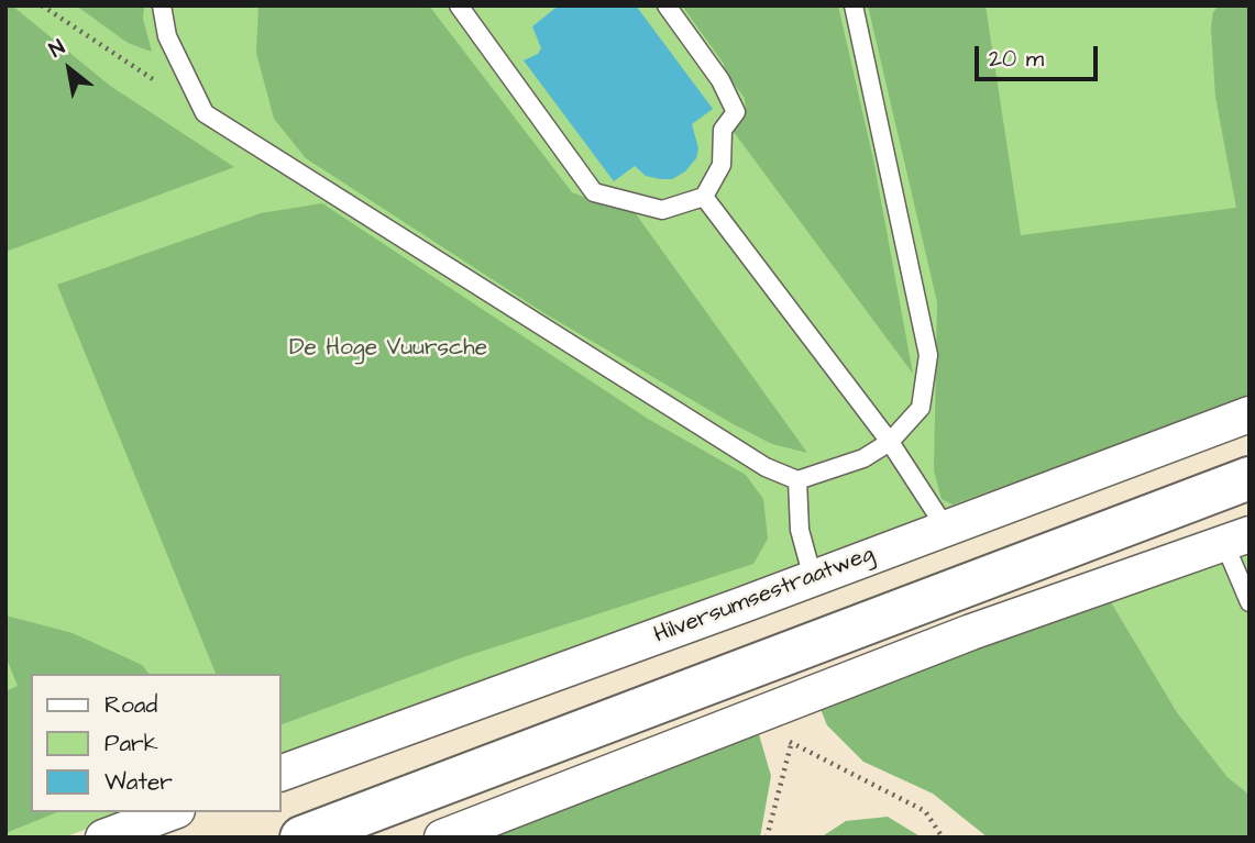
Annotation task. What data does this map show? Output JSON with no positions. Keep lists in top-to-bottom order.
{
  "streets": {
    "street": ["Hilversumsestraatweg"]
  },
  "parks": ["De Hoge Vuursche"],
  "legend": ["Road", "Park", "Water"],
  "scale_bar": "20 m",
  "north": "top left"
}
